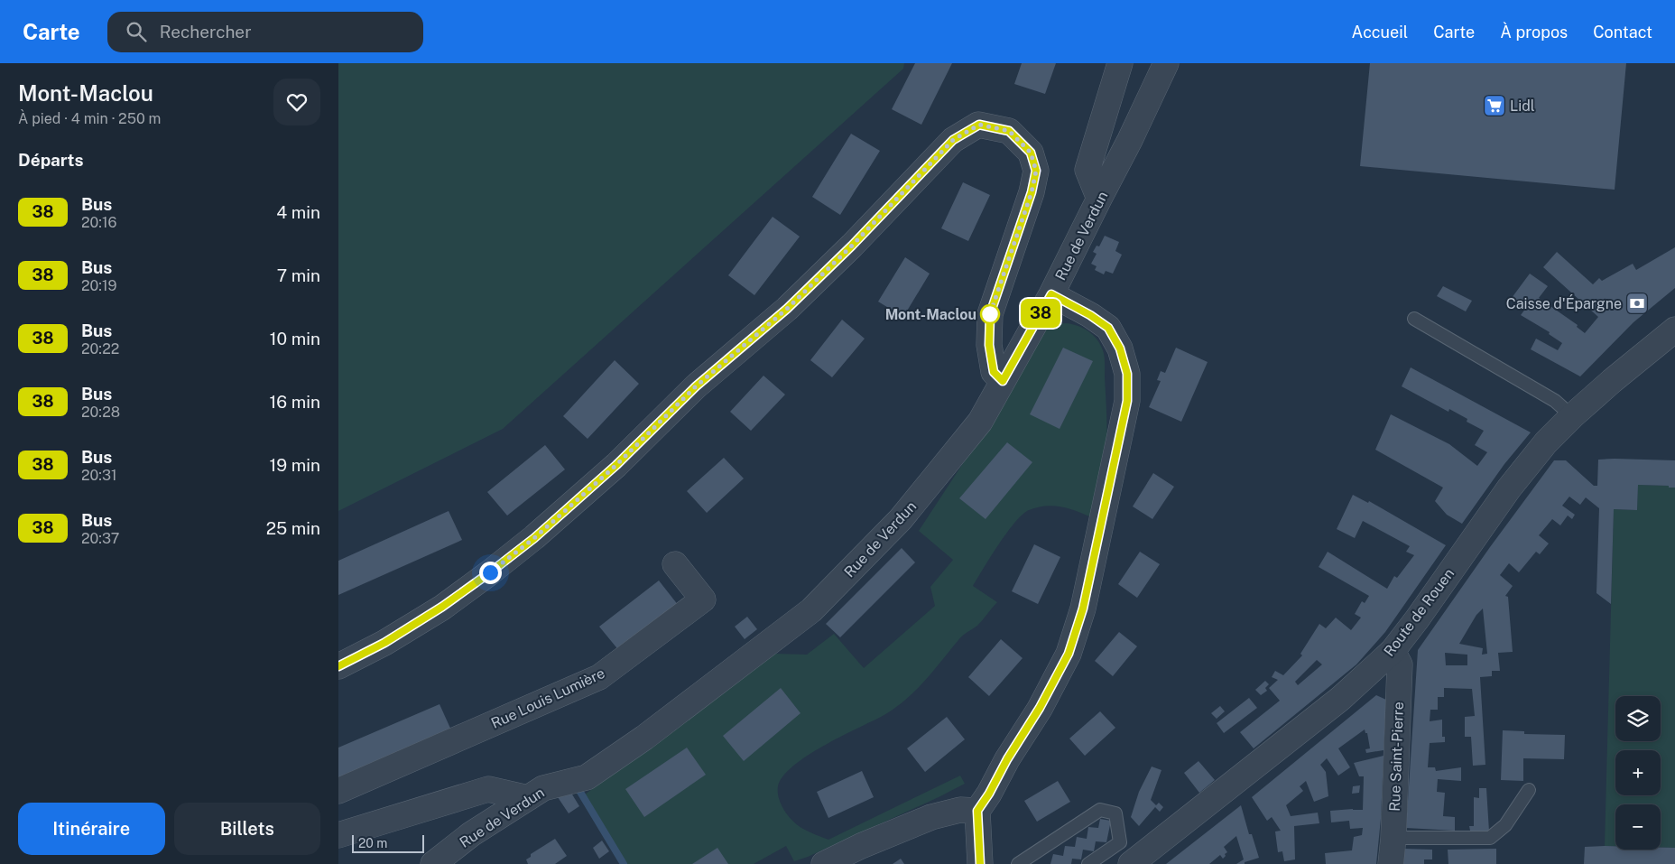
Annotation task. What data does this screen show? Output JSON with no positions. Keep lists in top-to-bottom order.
{
  "streets": {
    "street": [
      "Rue de Verdun",
      "Route de Rouen",
      "Rue Louis Lumière",
      "Rue Saint-Pierre"
    ]
  },
  "crossings": [
    ["Route de Rouen", "Rue Saint-Pierre"]
  ],
  "places": {
    "supermarket": ["Lidl"],
    "bank": ["Caisse d'Épargne"],
    "other": ["Mont-Maclou"]
  },
  "lines": ["bus line 38"],
  "scale_bar": "20 m",
  "page": {
    "header": "Carte",
    "search": "Rechercher",
    "nav": [
      "Accueil",
      "Carte",
      "À propos",
      "Contact"
    ],
    "heading": [
      ["Mont-Maclou", "À pied · 4 min · 250 m"],
      "Départs"
    ],
    "on_map": "38",
    "list": [
      {
        "mark": "38",
        "name": "Bus",
        "note": "20:16",
        "value": "4 min"
      },
      {
        "mark": "38",
        "name": "Bus",
        "note": "20:19",
        "value": "7 min"
      },
      {
        "mark": "38",
        "name": "Bus",
        "note": "20:22",
        "value": "10 min"
      },
      {
        "mark": "38",
        "name": "Bus",
        "note": "20:28",
        "value": "16 min"
      },
      {
        "mark": "38",
        "name": "Bus",
        "note": "20:31",
        "value": "19 min"
      },
      {
        "mark": "38",
        "name": "Bus",
        "note": "20:37",
        "value": "25 min"
      }
    ],
    "map_buttons": ["+", "−"],
    "buttons": ["Itinéraire", "Billets"],
    "scale": "20 m"
  }
}
